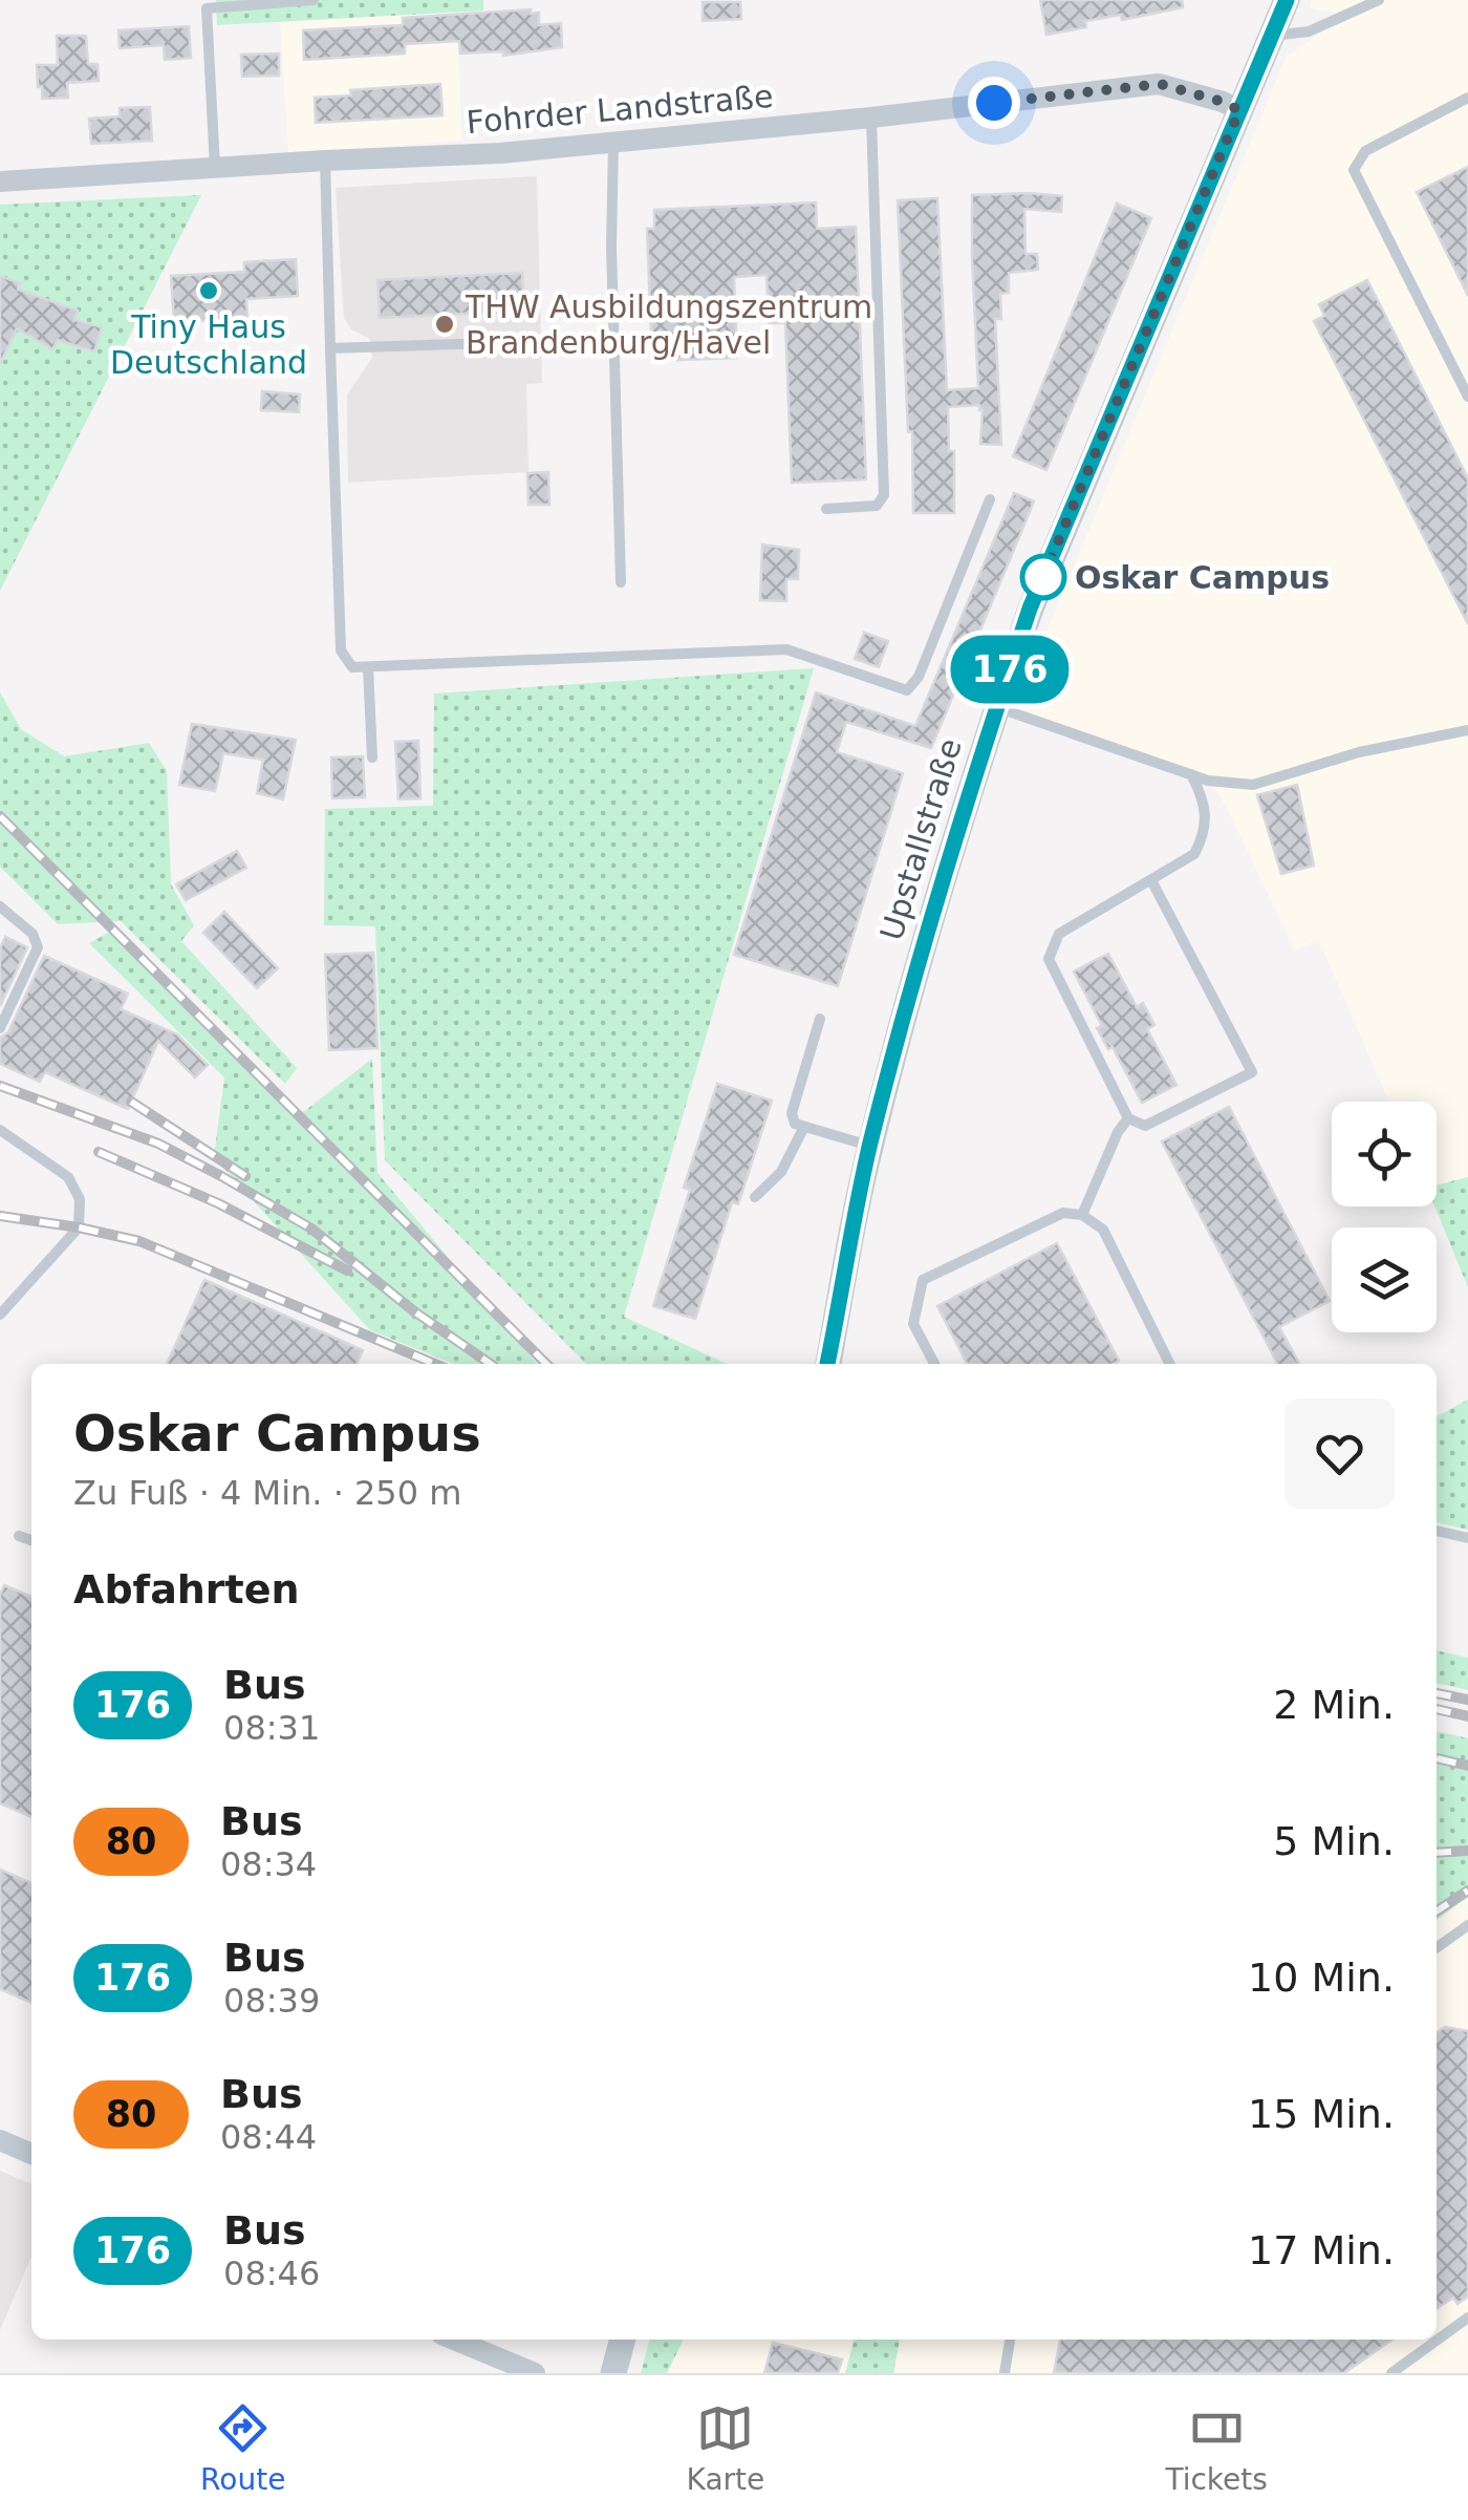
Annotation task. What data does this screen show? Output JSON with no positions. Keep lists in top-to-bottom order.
{
  "streets": {
    "street": ["Fohrder Landstraße", "Upstallstraße"]
  },
  "crossings": [
    ["Fohrder Landstraße", "Upstallstraße"]
  ],
  "places": ["Tiny Haus Deutschland", "THW Ausbildungszentrum Brandenburg/Havel", "Oskar Campus"],
  "lines": ["bus line 176"],
  "page": {
    "on_map": "176",
    "heading": [
      ["Oskar Campus", "Zu Fuß · 4 Min. · 250 m"],
      "Abfahrten"
    ],
    "list": [
      {
        "mark": "176",
        "name": "Bus",
        "note": "08:31",
        "value": "2 Min."
      },
      {
        "mark": "80",
        "name": "Bus",
        "note": "08:34",
        "value": "5 Min."
      },
      {
        "mark": "176",
        "name": "Bus",
        "note": "08:39",
        "value": "10 Min."
      },
      {
        "mark": "80",
        "name": "Bus",
        "note": "08:44",
        "value": "15 Min."
      },
      {
        "mark": "176",
        "name": "Bus",
        "note": "08:46",
        "value": "17 Min."
      }
    ],
    "tabs": ["Route", "Karte", "Tickets"]
  }
}
